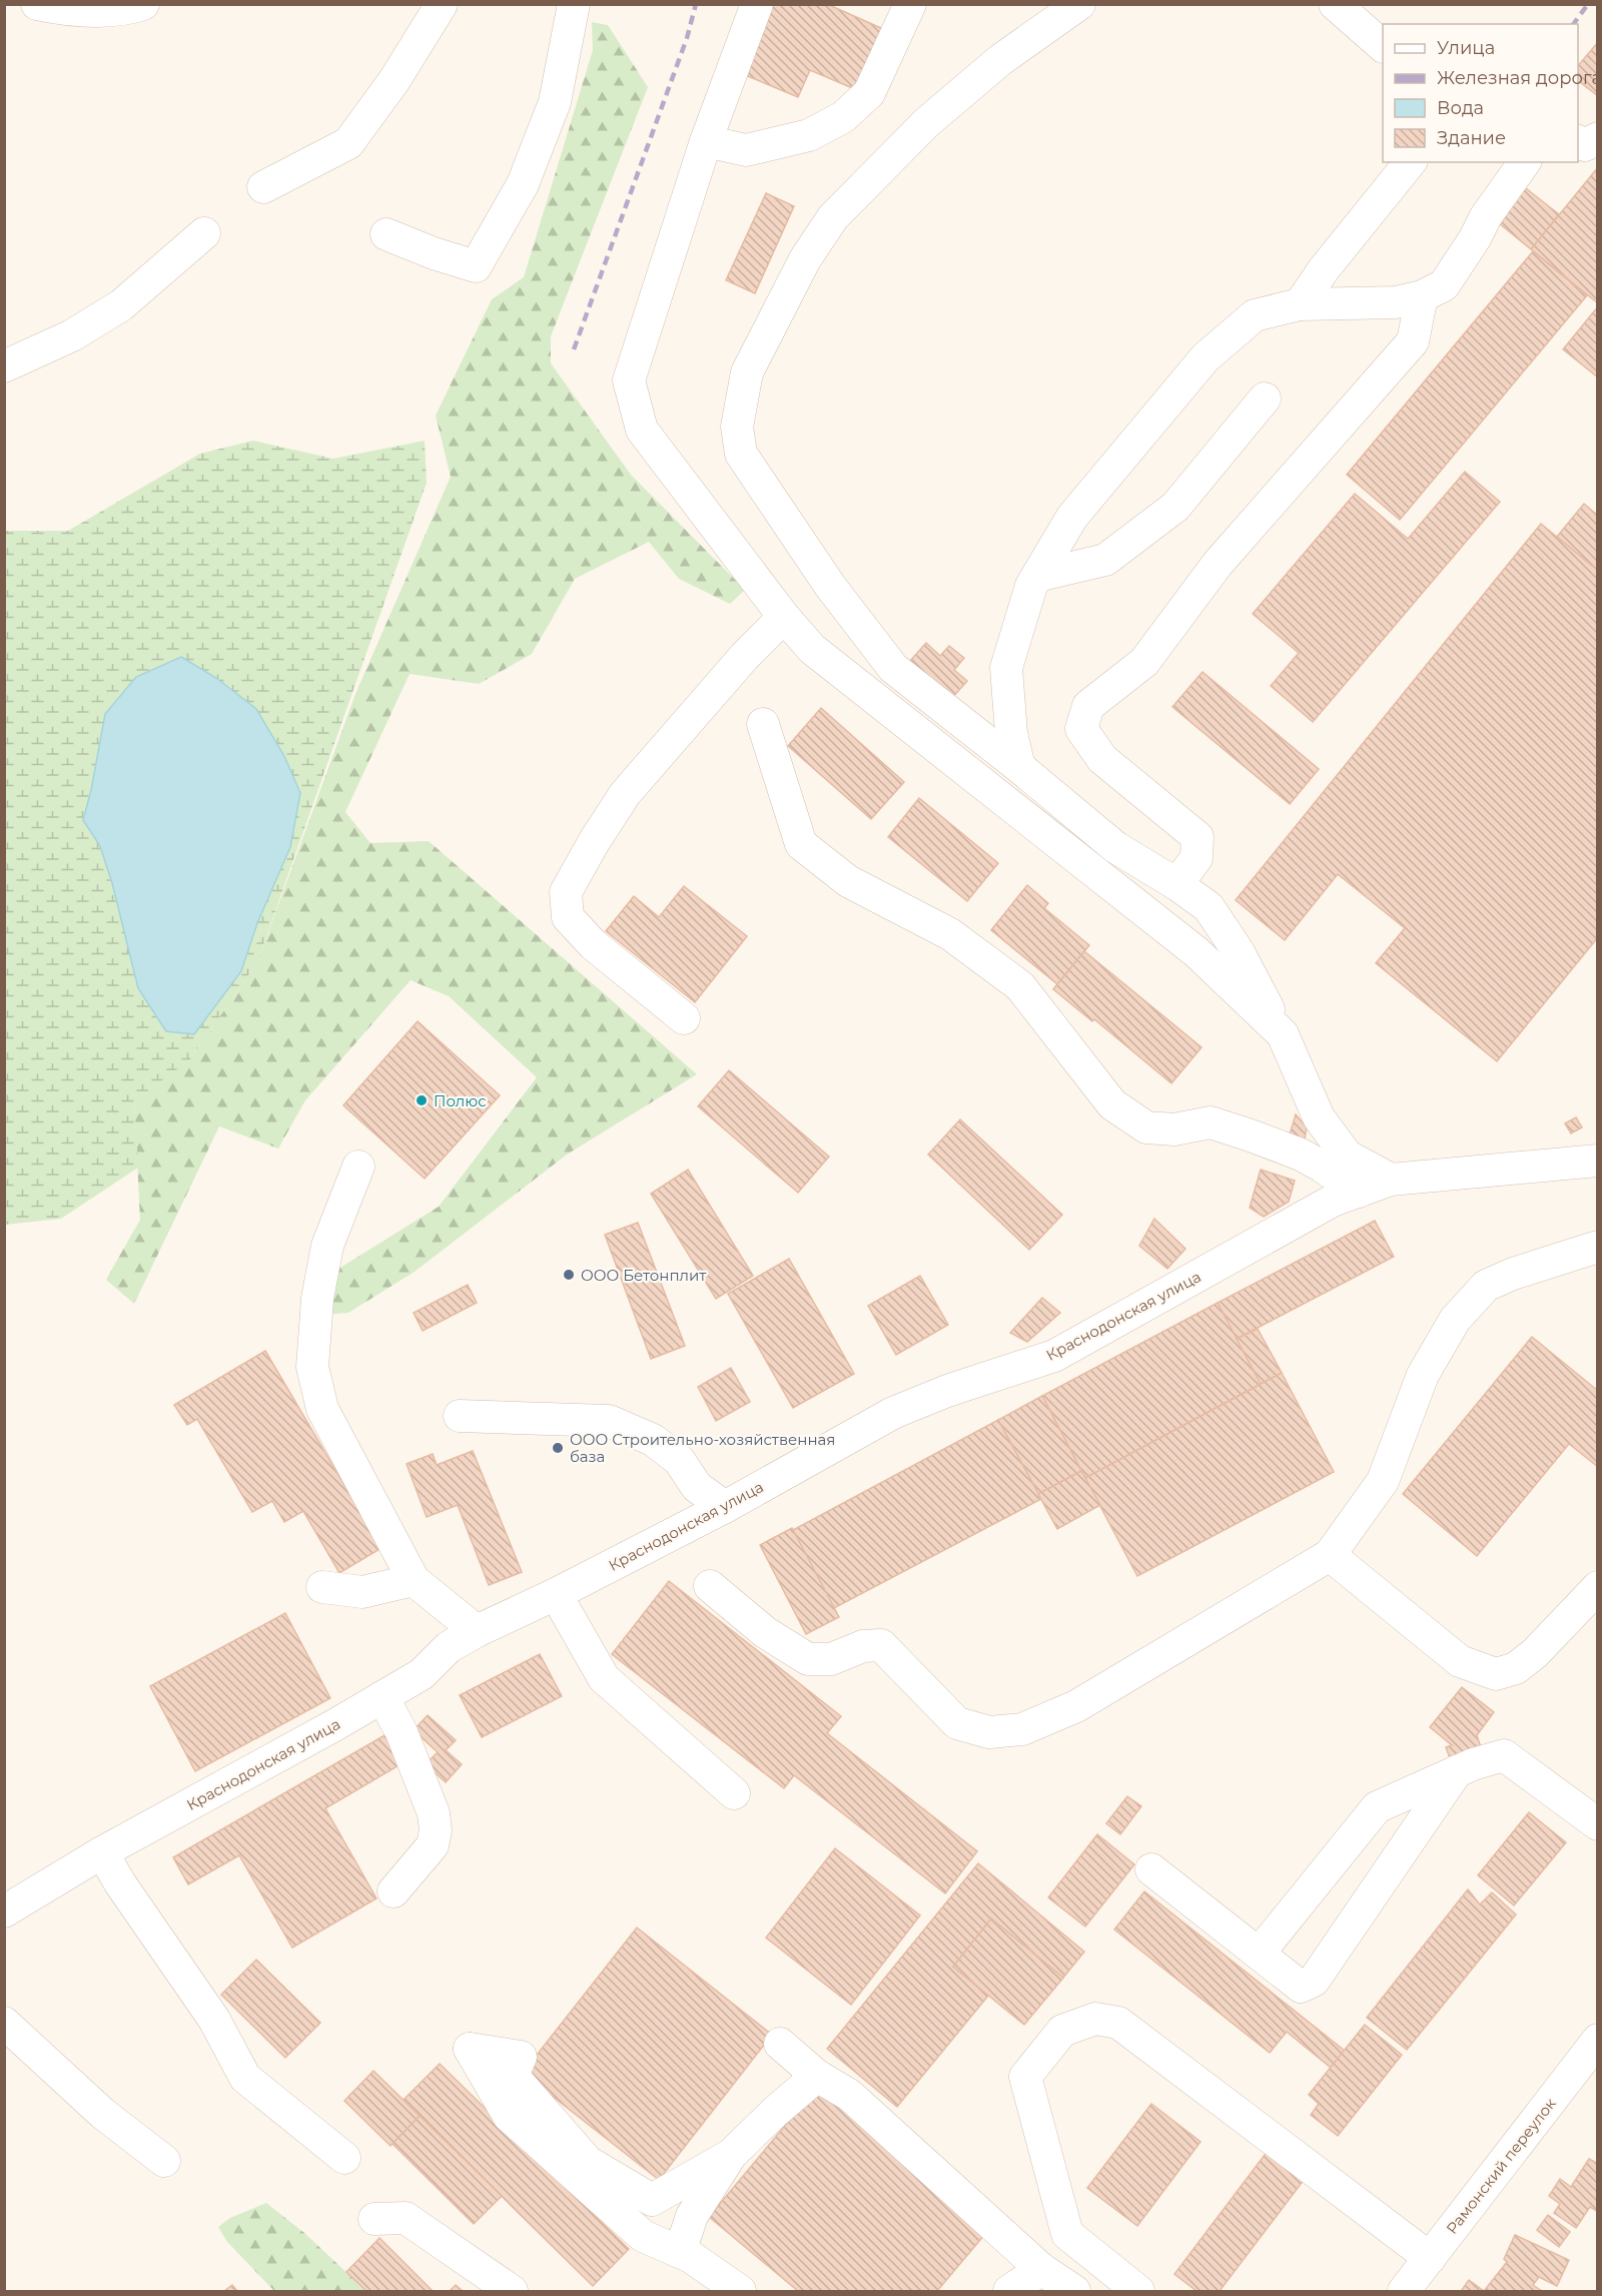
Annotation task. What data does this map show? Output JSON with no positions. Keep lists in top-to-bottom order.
{
  "streets": {
    "street": ["Краснодонская улица", "Рамонский переулок"]
  },
  "places": ["Полюс", "ООО Бетонплит", "ООО Строительно-хозяйственная база"],
  "legend": [
    "Улица",
    "Железная дорога",
    "Вода",
    "Здание"
  ]
}
